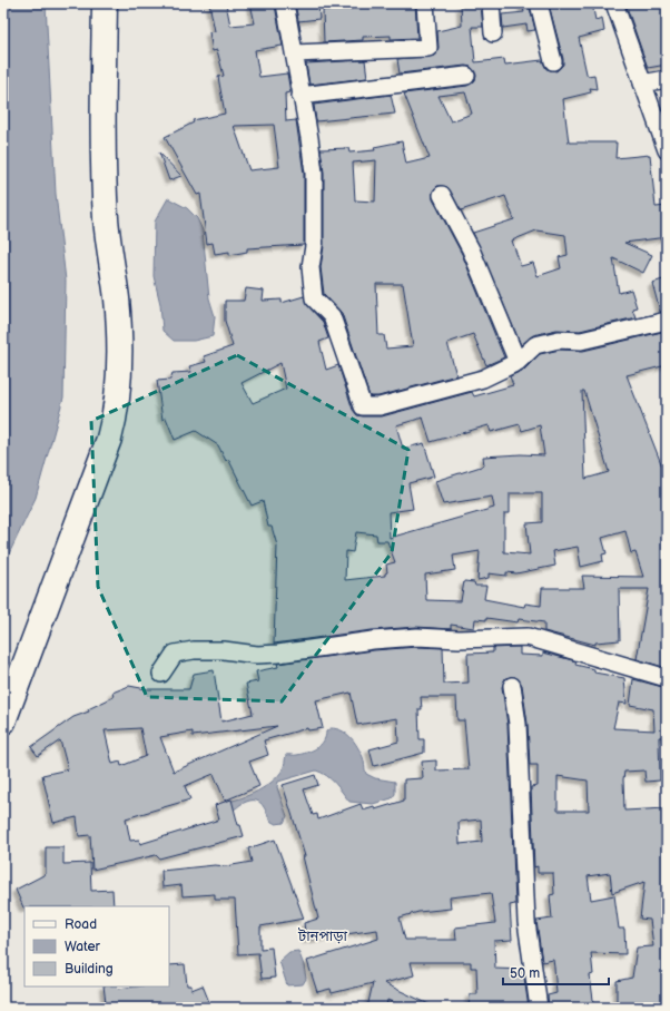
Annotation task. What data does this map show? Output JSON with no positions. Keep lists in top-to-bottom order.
{
  "districts": ["টানপাড়া"],
  "legend": ["Road", "Water", "Building"],
  "scale_bar": "50 m"
}
